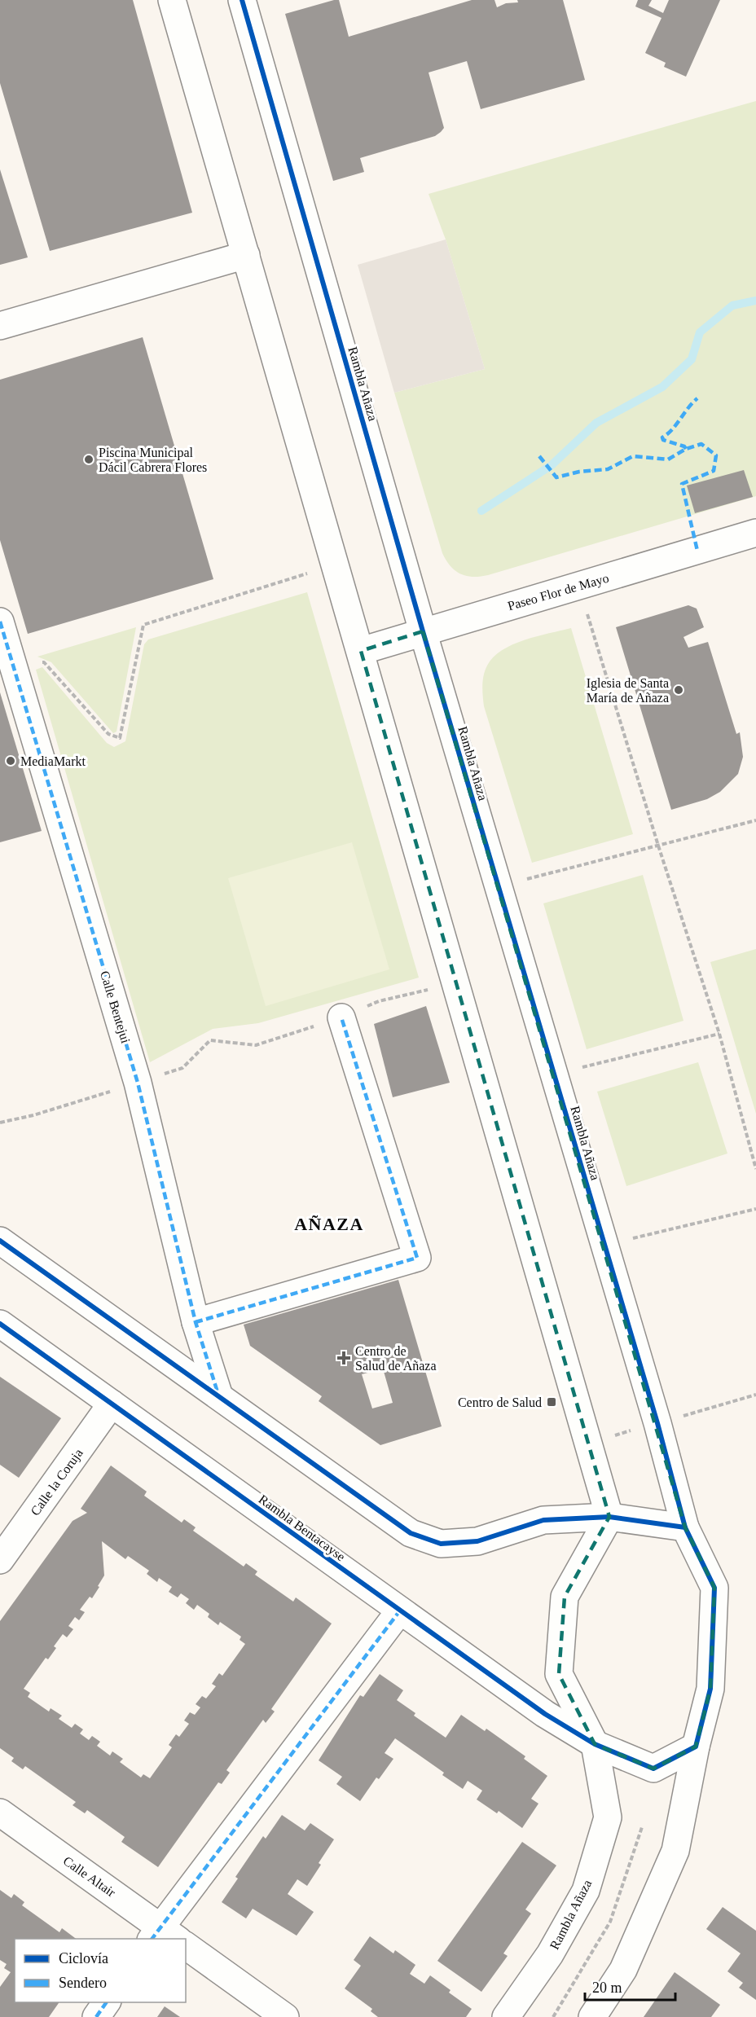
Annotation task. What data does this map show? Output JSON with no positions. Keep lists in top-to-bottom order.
{
  "streets": {
    "street": [
      "Rambla Añaza",
      "Paseo Flor de Mayo",
      "Calle Bentejui",
      "Calle la Coruja",
      "Rambla Bentacayse",
      "Calle Altair"
    ]
  },
  "crossings": [
    ["Rambla Añaza", "Paseo Flor de Mayo"],
    ["Rambla Añaza", "Rambla Bentacayse"],
    ["Calle la Coruja", "Rambla Bentacayse"]
  ],
  "districts": ["AÑAZA"],
  "places": {
    "other": ["Piscina Municipal Dácil Cabrera Flores", "Iglesia de Santa María de Añaza", "MediaMarkt"],
    "health": ["Centro de Salud de Añaza"],
    "transit": ["Centro de Salud"]
  },
  "legend": ["Ciclovía", "Sendero"],
  "scale_bar": "20 m"
}
